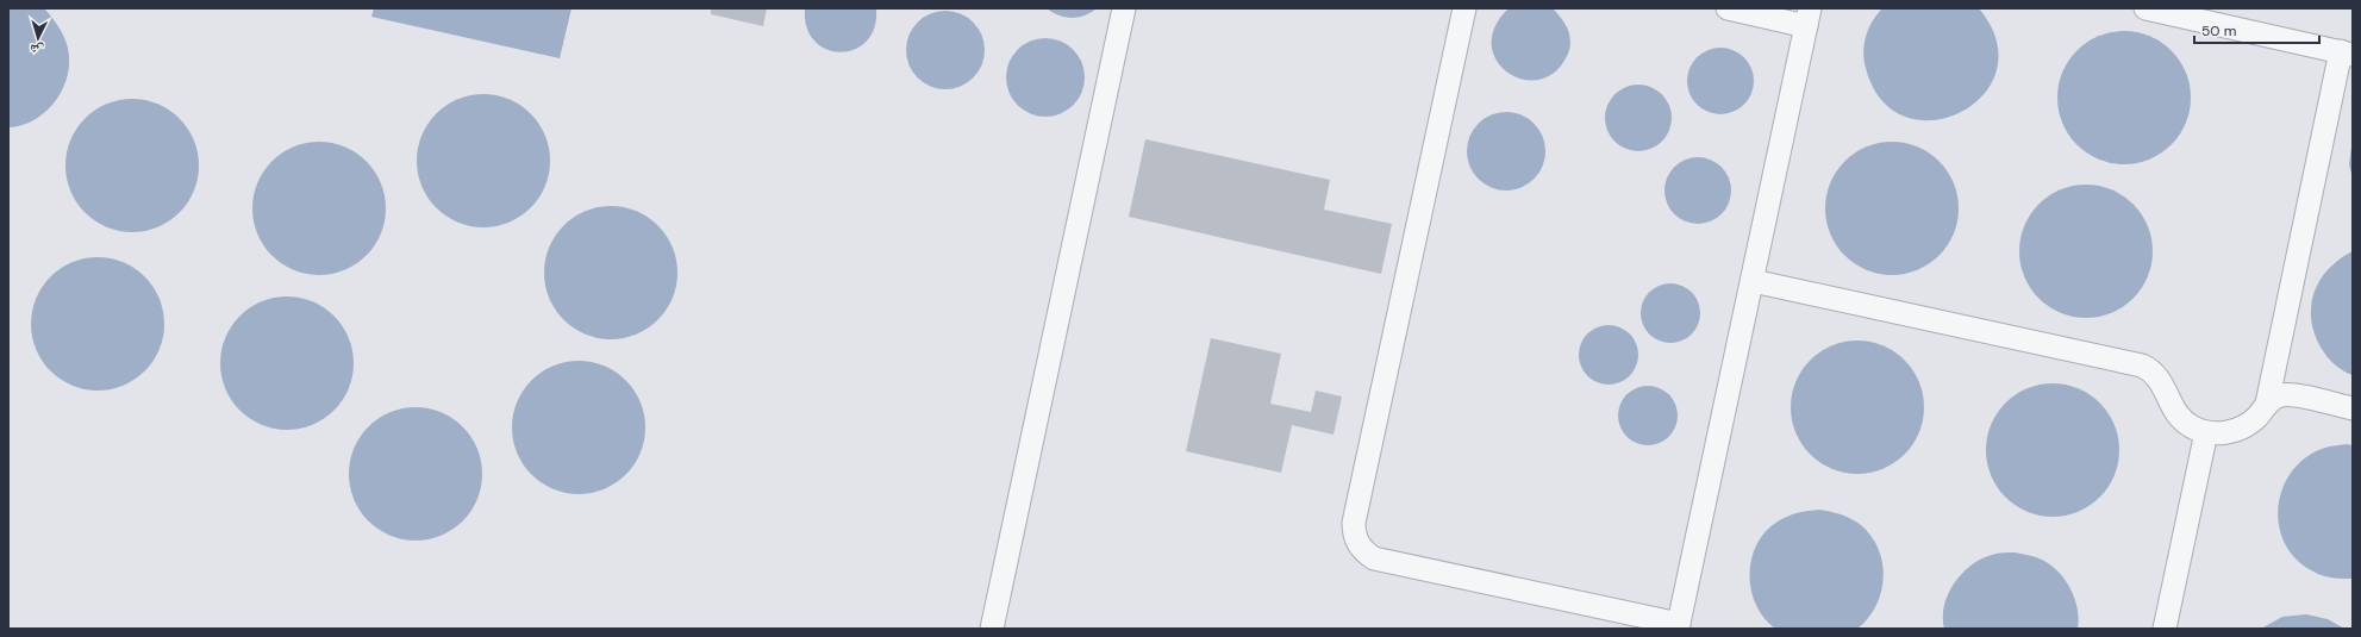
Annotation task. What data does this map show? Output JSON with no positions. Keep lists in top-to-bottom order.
{
  "scale_bar": "50 m",
  "north": "bottom"
}
